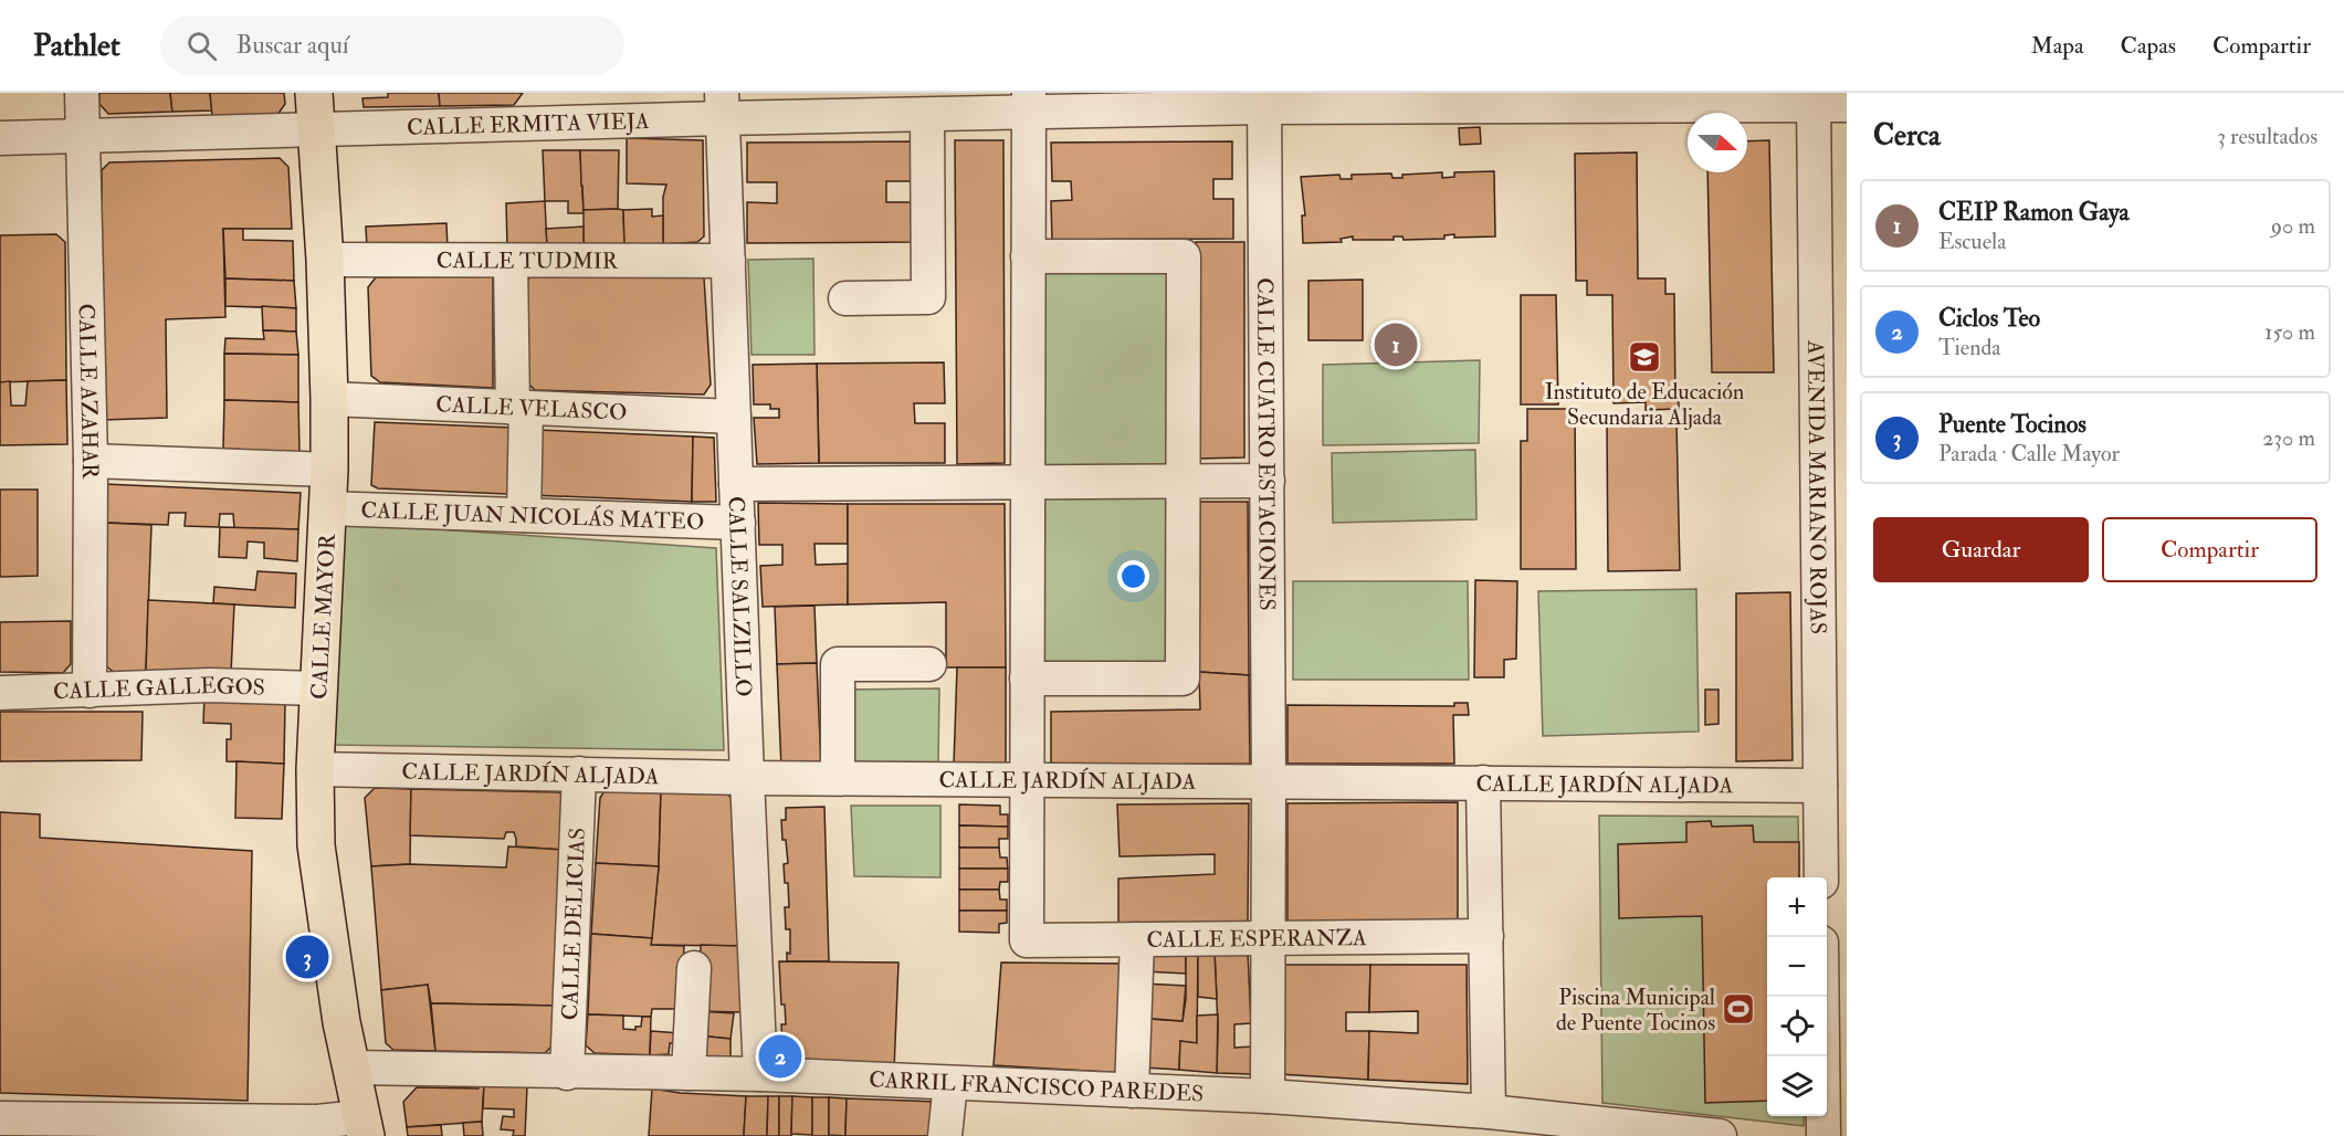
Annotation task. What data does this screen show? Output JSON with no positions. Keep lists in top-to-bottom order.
{
  "streets": {
    "main road": ["CALLE MAYOR"],
    "street": [
      "CALLE ERMITA VIEJA",
      "CALLE TUDMIR",
      "CALLE AZAHAR",
      "CALLE VELASCO",
      "CALLE CUATRO ESTACIONES",
      "AVENIDA MARIANO ROJAS",
      "CALLE JUAN NICOLÁS MATEO",
      "CALLE SALZILLO",
      "CALLE GALLEGOS",
      "CALLE JARDÍN ALJADA",
      "CALLE DELICIAS",
      "CALLE ESPERANZA",
      "CARRIL FRANCISCO PAREDES"
    ]
  },
  "crossings": [
    ["CALLE ERMITA VIEJA", "CALLE AZAHAR"],
    ["CALLE ERMITA VIEJA", "CALLE CUATRO ESTACIONES"],
    ["CALLE ERMITA VIEJA", "AVENIDA MARIANO ROJAS"],
    ["CALLE ERMITA VIEJA", "CALLE SALZILLO"],
    ["CALLE ERMITA VIEJA", "CALLE MAYOR"],
    ["CALLE TUDMIR", "CALLE SALZILLO"],
    ["CALLE TUDMIR", "CALLE MAYOR"],
    ["CALLE AZAHAR", "CALLE GALLEGOS"],
    ["CALLE VELASCO", "CALLE SALZILLO"],
    ["CALLE VELASCO", "CALLE MAYOR"],
    ["CALLE CUATRO ESTACIONES", "CALLE JARDÍN ALJADA"],
    ["CALLE CUATRO ESTACIONES", "CALLE ESPERANZA"],
    ["CALLE CUATRO ESTACIONES", "CARRIL FRANCISCO PAREDES"],
    ["AVENIDA MARIANO ROJAS", "CALLE JARDÍN ALJADA"],
    ["CALLE JUAN NICOLÁS MATEO", "CALLE SALZILLO"],
    ["CALLE JUAN NICOLÁS MATEO", "CALLE MAYOR"],
    ["CALLE SALZILLO", "CALLE JARDÍN ALJADA"],
    ["CALLE SALZILLO", "CARRIL FRANCISCO PAREDES"],
    ["CALLE MAYOR", "CALLE GALLEGOS"],
    ["CALLE MAYOR", "CALLE JARDÍN ALJADA"],
    ["CALLE MAYOR", "CARRIL FRANCISCO PAREDES"],
    ["CALLE JARDÍN ALJADA", "CALLE DELICIAS"],
    ["CALLE JARDÍN ALJADA", "CALLE ESPERANZA"],
    ["CALLE DELICIAS", "CARRIL FRANCISCO PAREDES"]
  ],
  "places": {
    "school or university": ["Instituto de Educación Secundaria Aljada"],
    "sports": ["Piscina Municipal de Puente Tocinos"]
  },
  "north": "right",
  "page": {
    "header": "Pathlet",
    "search": "Buscar aquí",
    "nav": ["Mapa", "Capas", "Compartir"],
    "heading": ["Cerca", "3 resultados"],
    "list": [
      {
        "mark": "1",
        "name": "CEIP Ramon Gaya",
        "note": "Escuela",
        "value": "90 m"
      },
      {
        "mark": "2",
        "name": "Ciclos Teo",
        "note": "Tienda",
        "value": "150 m"
      },
      {
        "mark": "3",
        "name": "Puente Tocinos",
        "note": "Parada · Calle Mayor",
        "value": "230 m"
      }
    ],
    "pins": ["1", "3", "2"],
    "buttons": ["Guardar", "Compartir"],
    "map_buttons": ["+", "−"]
  }
}
